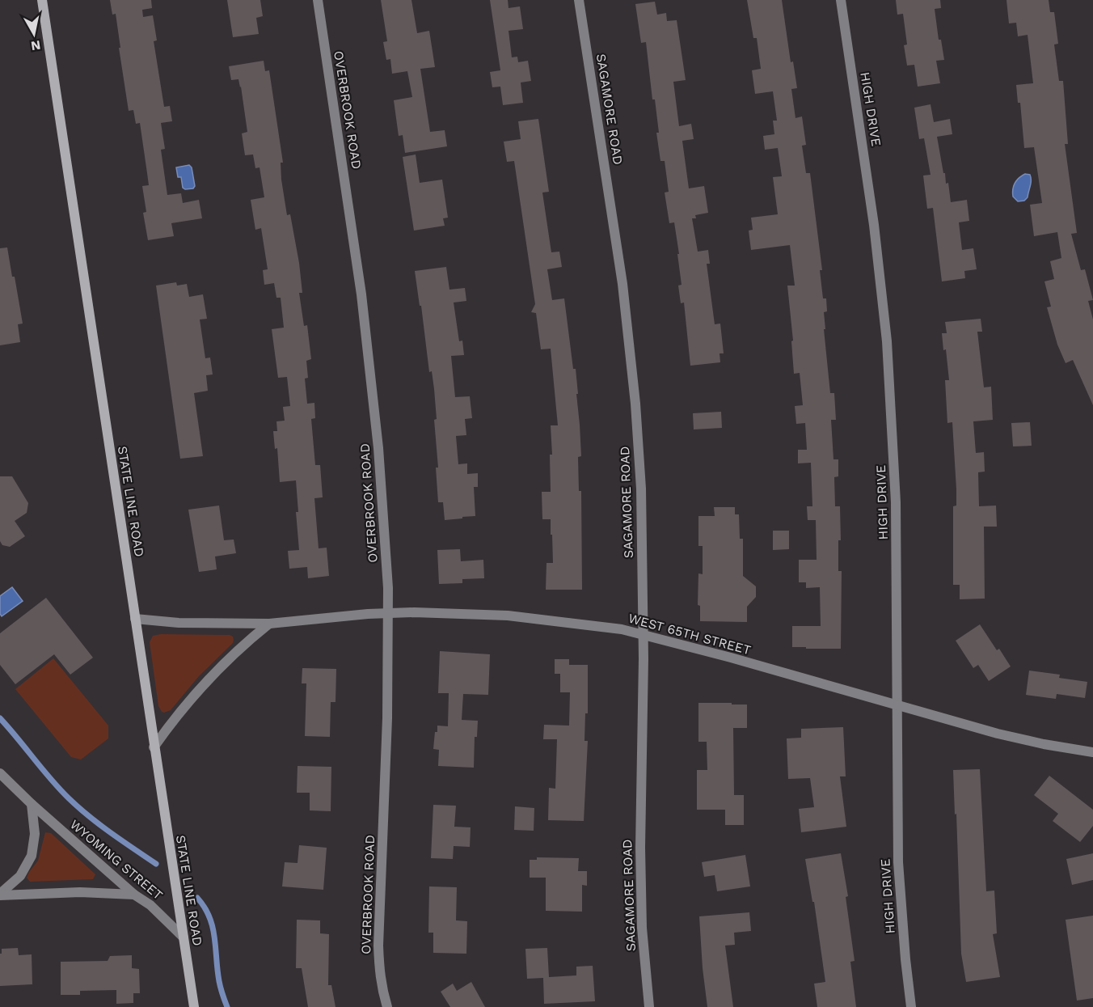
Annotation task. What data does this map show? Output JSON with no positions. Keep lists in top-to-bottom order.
{
  "streets": {
    "main road": ["STATE LINE ROAD"],
    "street": [
      "SAGAMORE ROAD",
      "HIGH DRIVE",
      "OVERBROOK ROAD",
      "WEST 65TH STREET",
      "WYOMING STREET"
    ]
  },
  "crossings": [
    ["SAGAMORE ROAD", "WEST 65TH STREET"],
    ["HIGH DRIVE", "WEST 65TH STREET"],
    ["OVERBROOK ROAD", "WEST 65TH STREET"],
    ["STATE LINE ROAD", "WEST 65TH STREET"],
    ["STATE LINE ROAD", "WYOMING STREET"]
  ],
  "north": "bottom"
}
